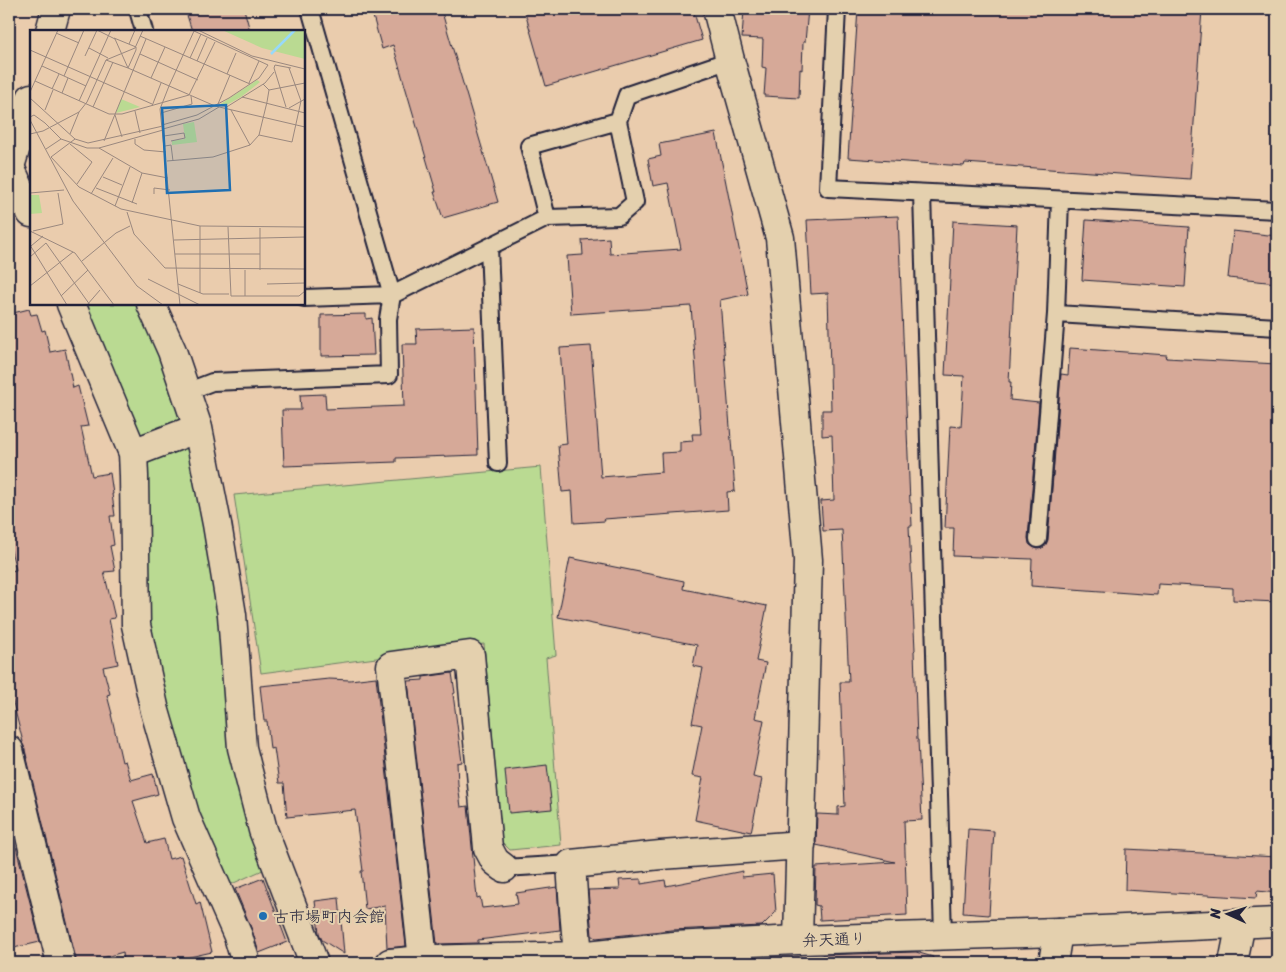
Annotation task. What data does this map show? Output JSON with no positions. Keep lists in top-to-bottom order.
{
  "streets": {
    "street": ["弁天通り"]
  },
  "places": ["古市場町内会館"],
  "north": "left"
}
